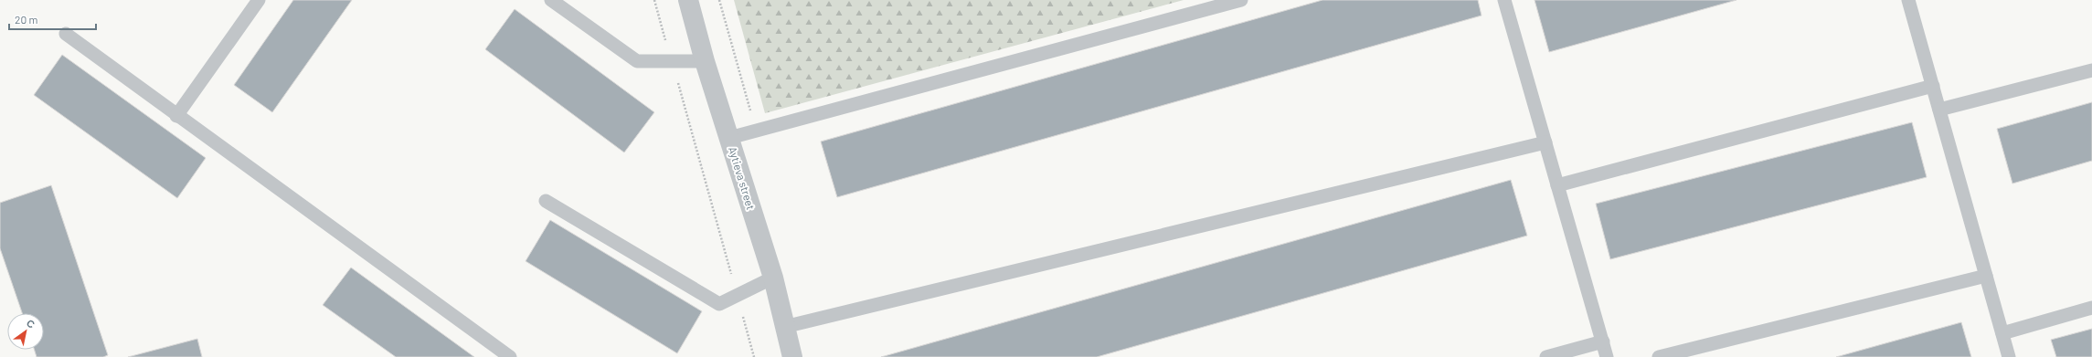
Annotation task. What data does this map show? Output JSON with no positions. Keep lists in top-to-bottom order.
{
  "streets": {
    "street": ["Aytieva street"]
  },
  "scale_bar": "20 m",
  "north": "top right"
}
